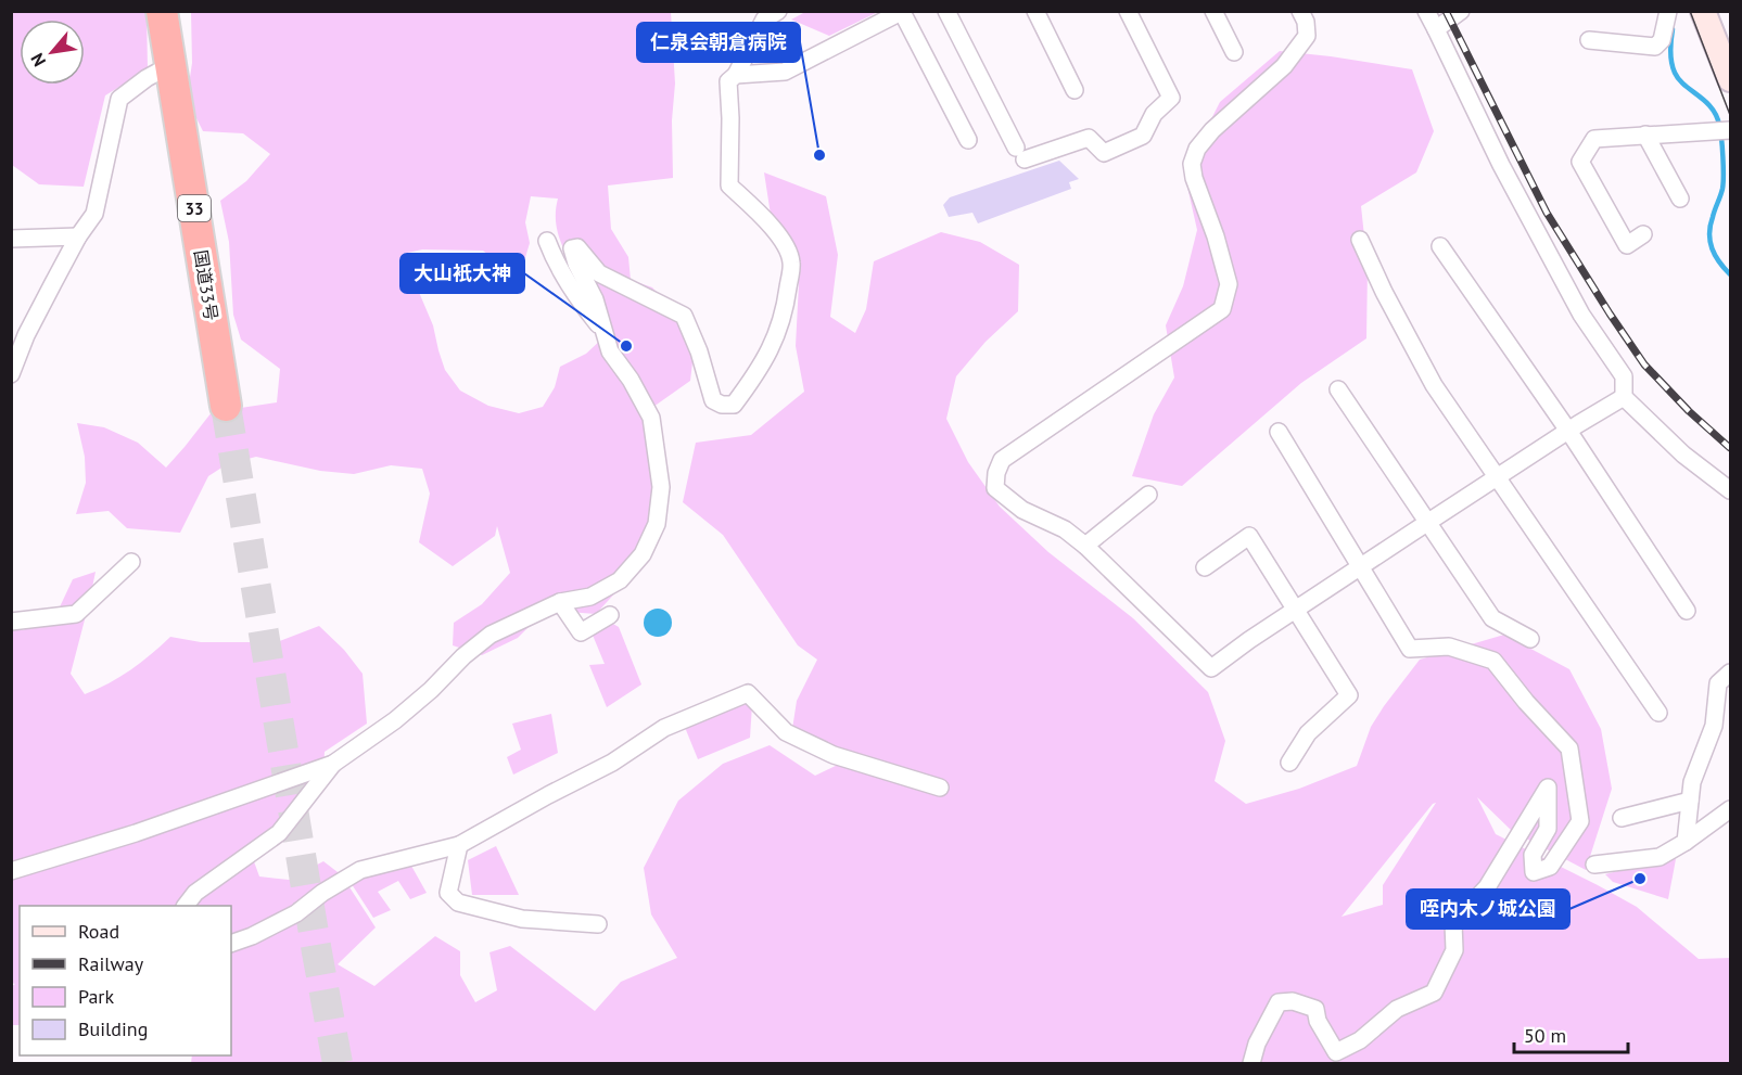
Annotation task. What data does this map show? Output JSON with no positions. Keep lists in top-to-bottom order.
{
  "streets": {
    "highway": ["33", "国道33号"]
  },
  "places": ["仁泉会朝倉病院", "大山衹大神", "咥内木ノ城公園"],
  "legend": [
    "Road",
    "Railway",
    "Park",
    "Building"
  ],
  "scale_bar": "50 m",
  "north": "bottom left"
}
